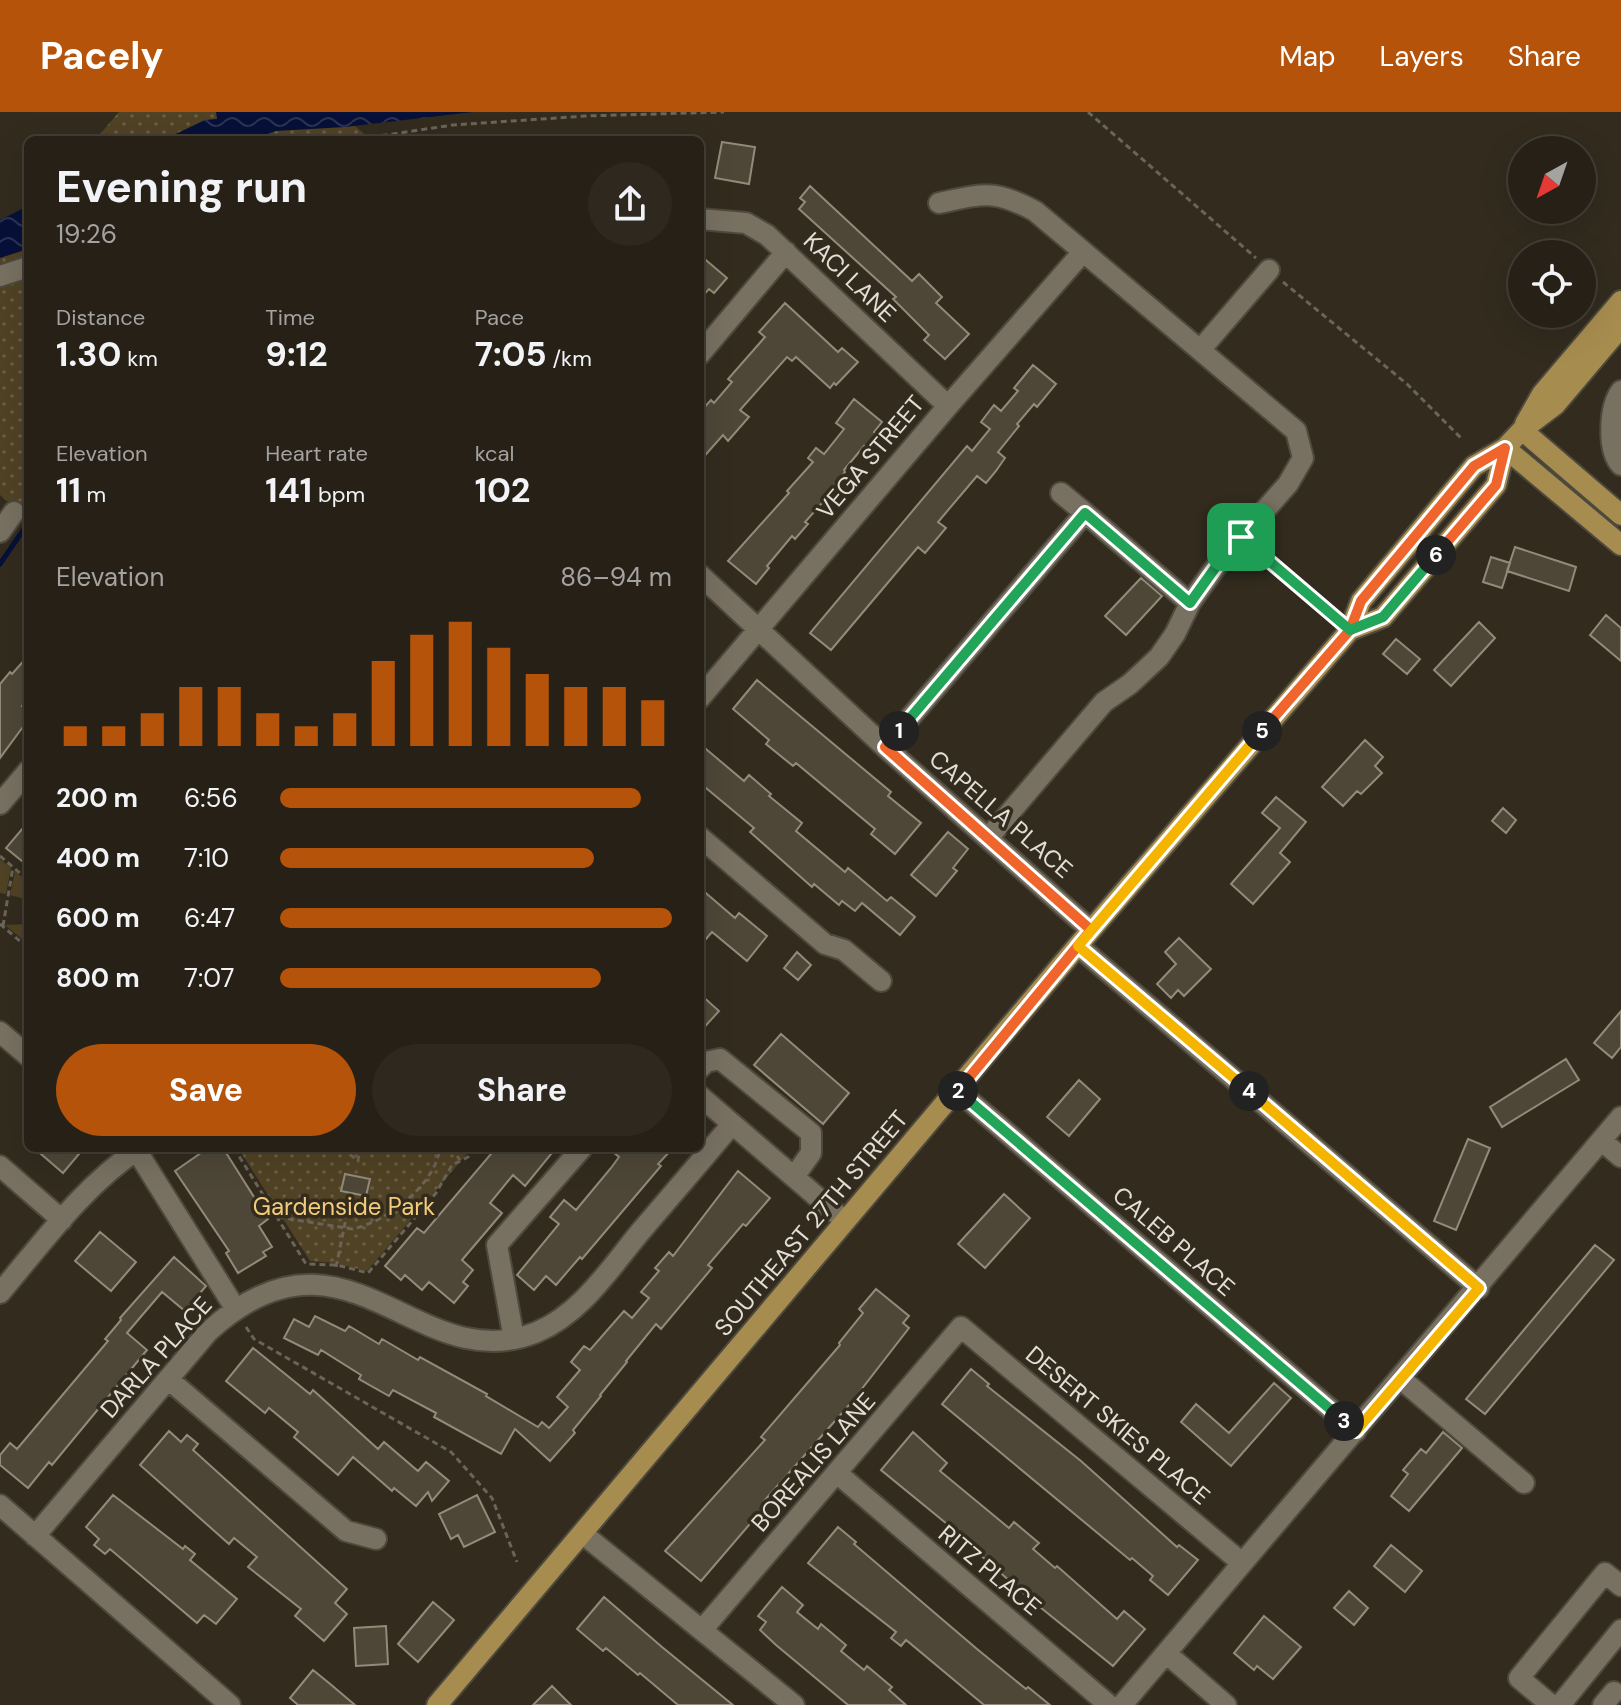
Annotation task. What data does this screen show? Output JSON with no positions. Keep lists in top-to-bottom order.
{
  "streets": {
    "main road": ["SOUTHEAST 27TH STREET"],
    "street": [
      "KACI LANE",
      "VEGA STREET",
      "CAPELLA PLACE",
      "CALEB PLACE",
      "DARLA PLACE",
      "DESERT SKIES PLACE",
      "BOREALIS LANE",
      "RITZ PLACE"
    ]
  },
  "crossings": [
    ["KACI LANE", "VEGA STREET"],
    ["VEGA STREET", "CAPELLA PLACE"],
    ["CAPELLA PLACE", "SOUTHEAST 27TH STREET"],
    ["SOUTHEAST 27TH STREET", "CALEB PLACE"],
    ["DESERT SKIES PLACE", "BOREALIS LANE"],
    ["BOREALIS LANE", "RITZ PLACE"]
  ],
  "parks": ["Gardenside Park"],
  "north": "bottom left",
  "page": {
    "header": "Pacely",
    "nav": ["Map", "Layers", "Share"],
    "heading": ["Evening run", "19:26"],
    "stats": [
      ["Distance", "1.30 km"],
      ["Time", "9:12"],
      ["Pace", "7:05 /km"],
      ["Elevation", "11 m"],
      ["Heart rate", "141 bpm"],
      ["kcal", "102"]
    ],
    "pins": [
      "6",
      "1",
      "5",
      "2",
      "4",
      "3"
    ],
    "chart": ["Elevation", "86–94 m"],
    "list": [
      {
        "name": "200 m",
        "note": "6:56"
      },
      {
        "name": "400 m",
        "note": "7:10"
      },
      {
        "name": "600 m",
        "note": "6:47"
      },
      {
        "name": "800 m",
        "note": "7:07"
      }
    ],
    "buttons": ["Save", "Share"]
  }
}
